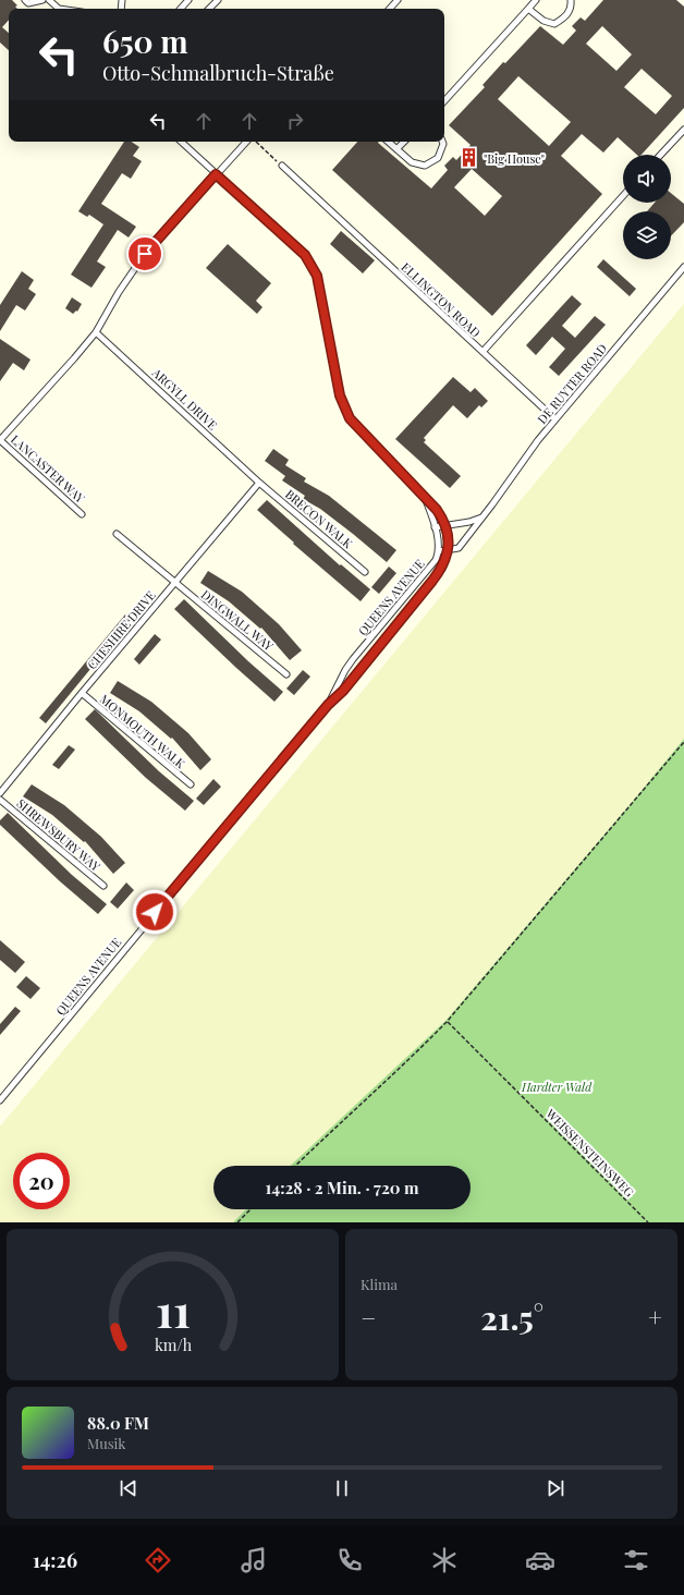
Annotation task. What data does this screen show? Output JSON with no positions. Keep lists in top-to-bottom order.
{
  "streets": {
    "lane": [
      "ELLINGTON ROAD",
      "DE RUYTER ROAD",
      "ARGYLL DRIVE",
      "LANCASTER WAY",
      "BRECON WALK",
      "QUEENS AVENUE",
      "DINGWALL WAY",
      "CHESHIRE DRIVE",
      "MONMOUTH WALK",
      "SHREWSBURY WAY"
    ],
    "path": ["WEISSENSTEINSWEG"]
  },
  "crossings": [
    ["DE RUYTER ROAD", "QUEENS AVENUE"],
    ["ARGYLL DRIVE", "BRECON WALK"],
    ["ARGYLL DRIVE", "CHESHIRE DRIVE"],
    ["BRECON WALK", "CHESHIRE DRIVE"],
    ["DINGWALL WAY", "CHESHIRE DRIVE"],
    ["CHESHIRE DRIVE", "MONMOUTH WALK"]
  ],
  "parks": ["Hardter Wald"],
  "places": {
    "building": ["\"Big House\""]
  },
  "page": {
    "turn": ["650 m", "Otto-Schmalbruch-Straße"],
    "limit": "20",
    "trip": "14:28 · 2 Min. · 720 m",
    "tile": "Klima",
    "heat": ["−", "21.5°", "+"],
    "song": ["88.0 FM", "Musik"],
    "tabs": "14:26",
    "gauge": ["11", "km/h"]
  }
}
